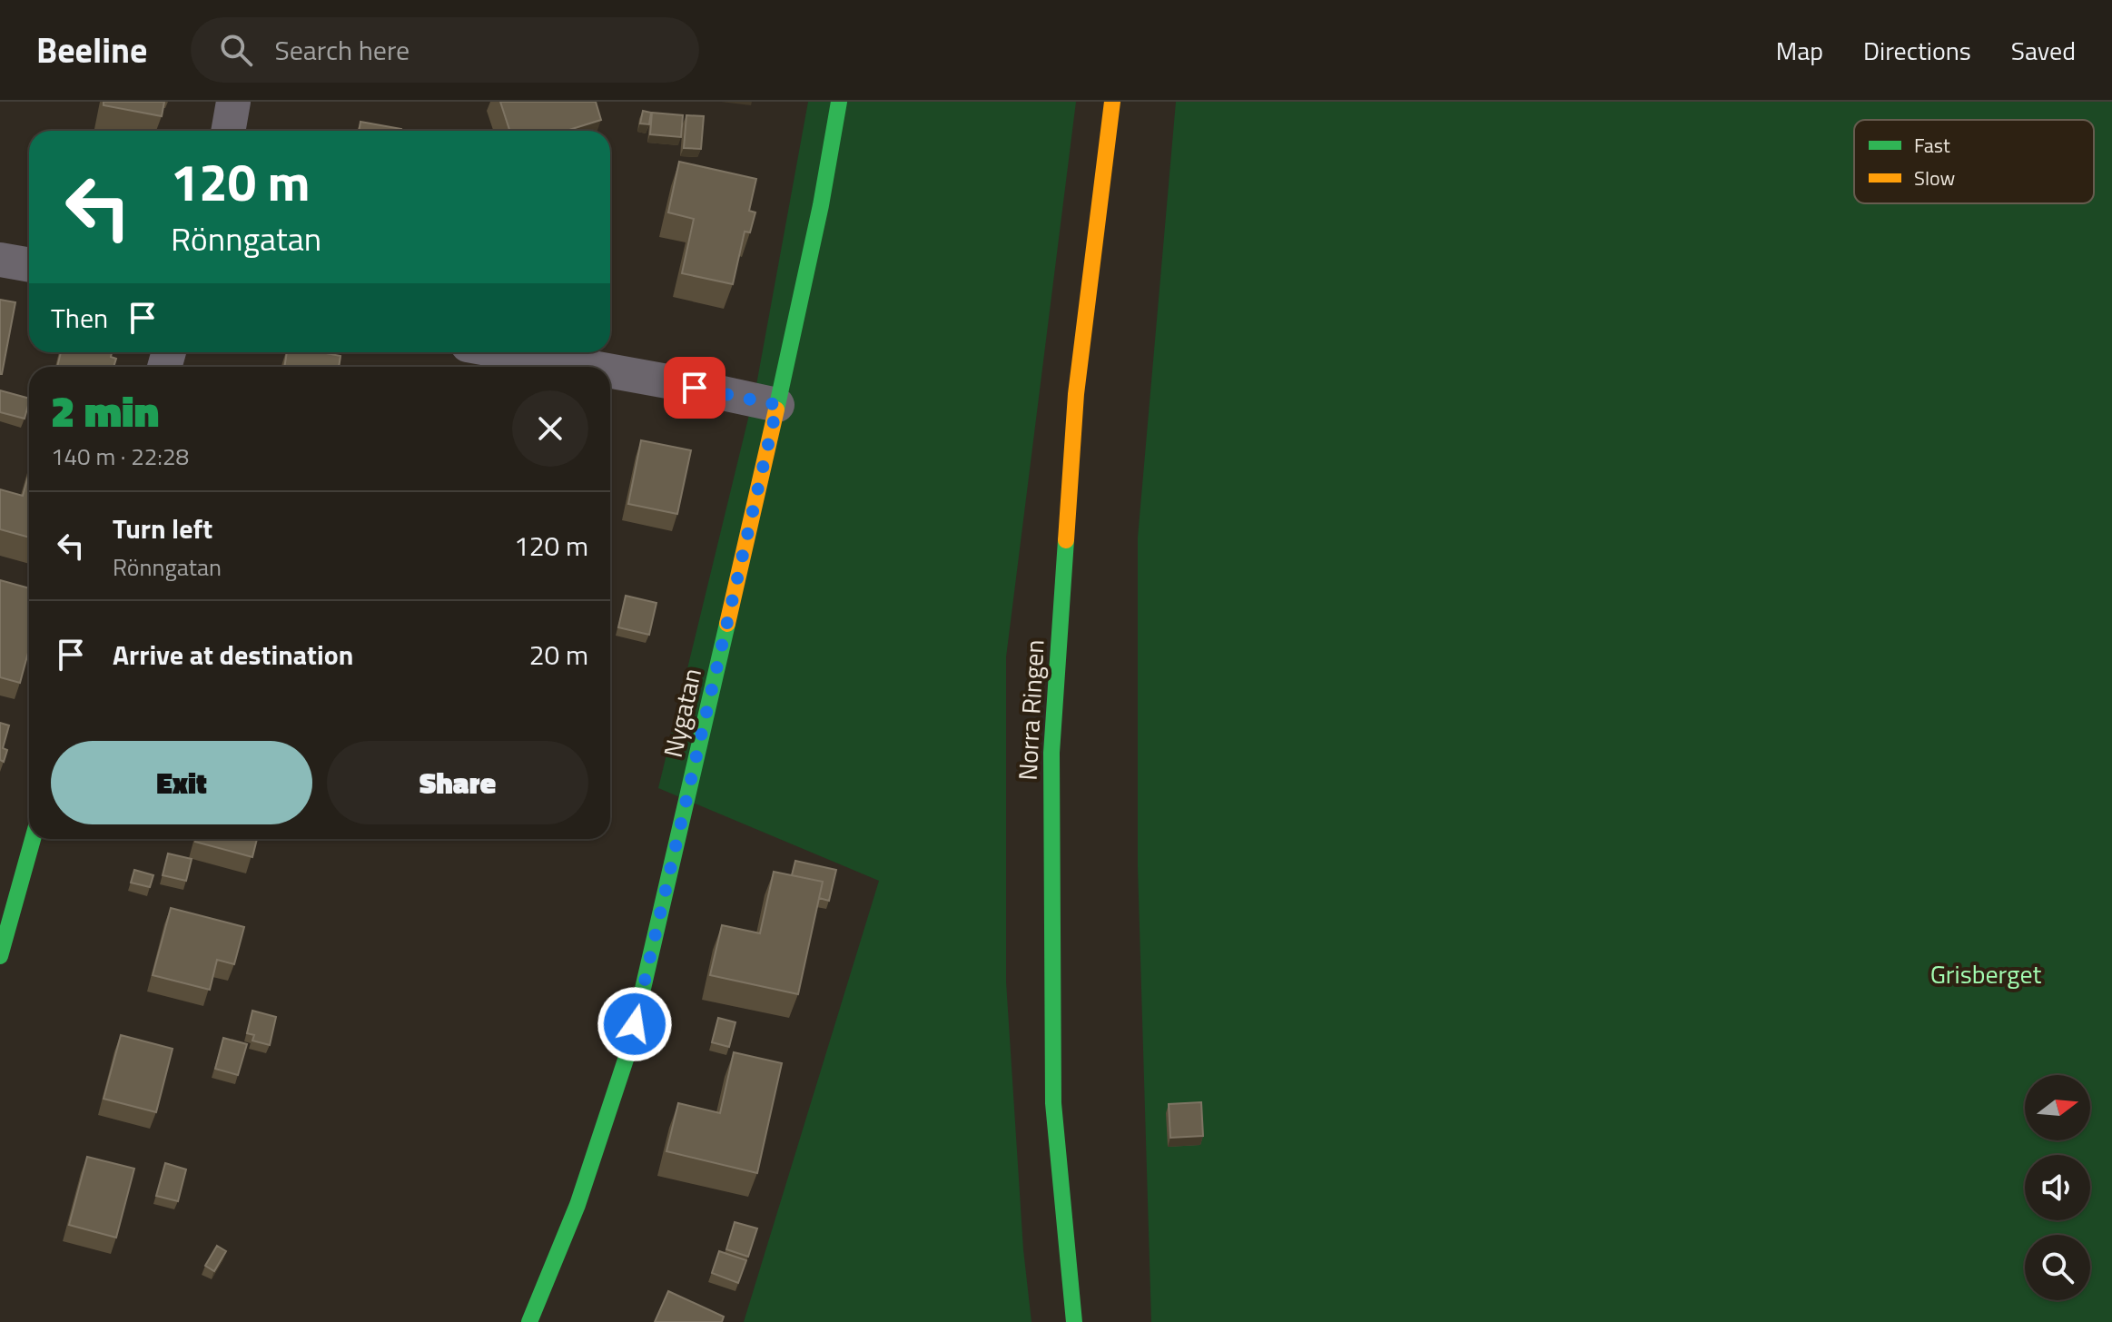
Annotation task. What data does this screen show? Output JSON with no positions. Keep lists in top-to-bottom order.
{
  "streets": {
    "street": ["Norra Ringen", "Nygatan"]
  },
  "parks": ["Grisberget"],
  "legend": ["Fast", "Slow"],
  "north": "right",
  "page": {
    "header": "Beeline",
    "search": "Search here",
    "nav": ["Map", "Directions", "Saved"],
    "turn": ["120 m", "Rönngatan"],
    "then": "Then",
    "heading": ["2 min", "140 m · 22:28"],
    "list": [
      {
        "name": "Turn left",
        "note": "Rönngatan",
        "value": "120 m"
      },
      {
        "name": "Arrive at destination",
        "value": "20 m"
      }
    ],
    "buttons": ["Exit", "Share"]
  }
}
